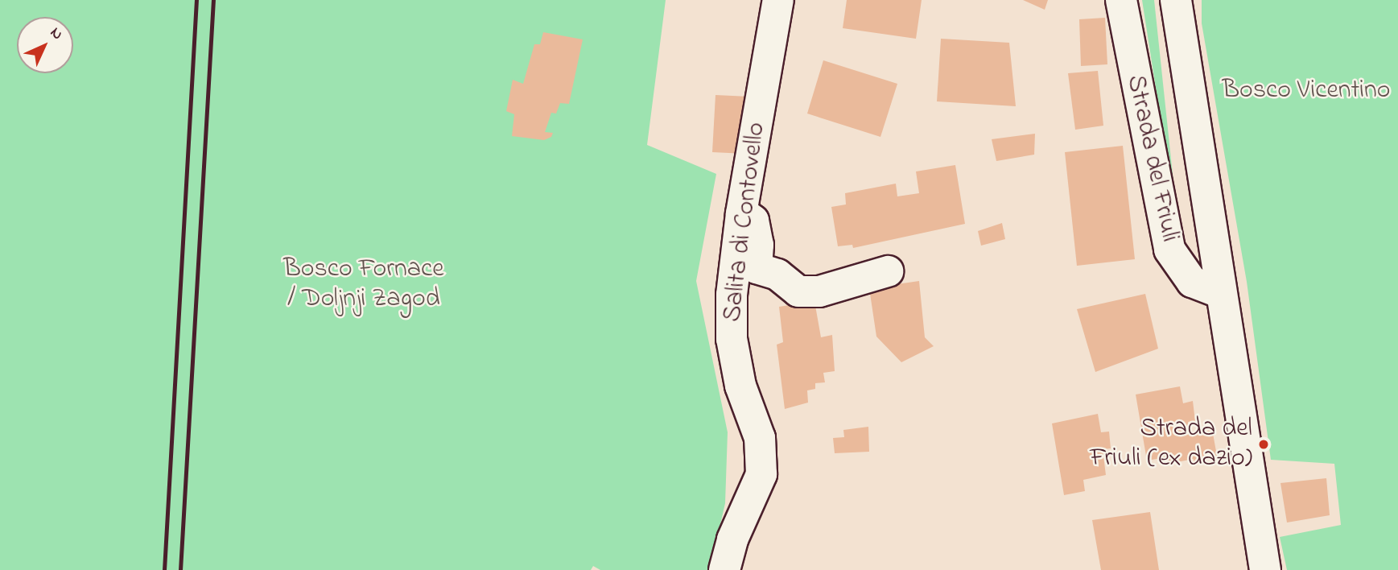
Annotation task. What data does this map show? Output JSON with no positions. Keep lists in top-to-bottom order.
{
  "streets": {
    "street": ["Strada del Friuli", "Salita di Contovello"]
  },
  "parks": ["Bosco Vicentino", "Bosco Fornace / Doljnji Zagod"],
  "places": ["Strada del Friuli (ex dazio)"],
  "north": "top right"
}
